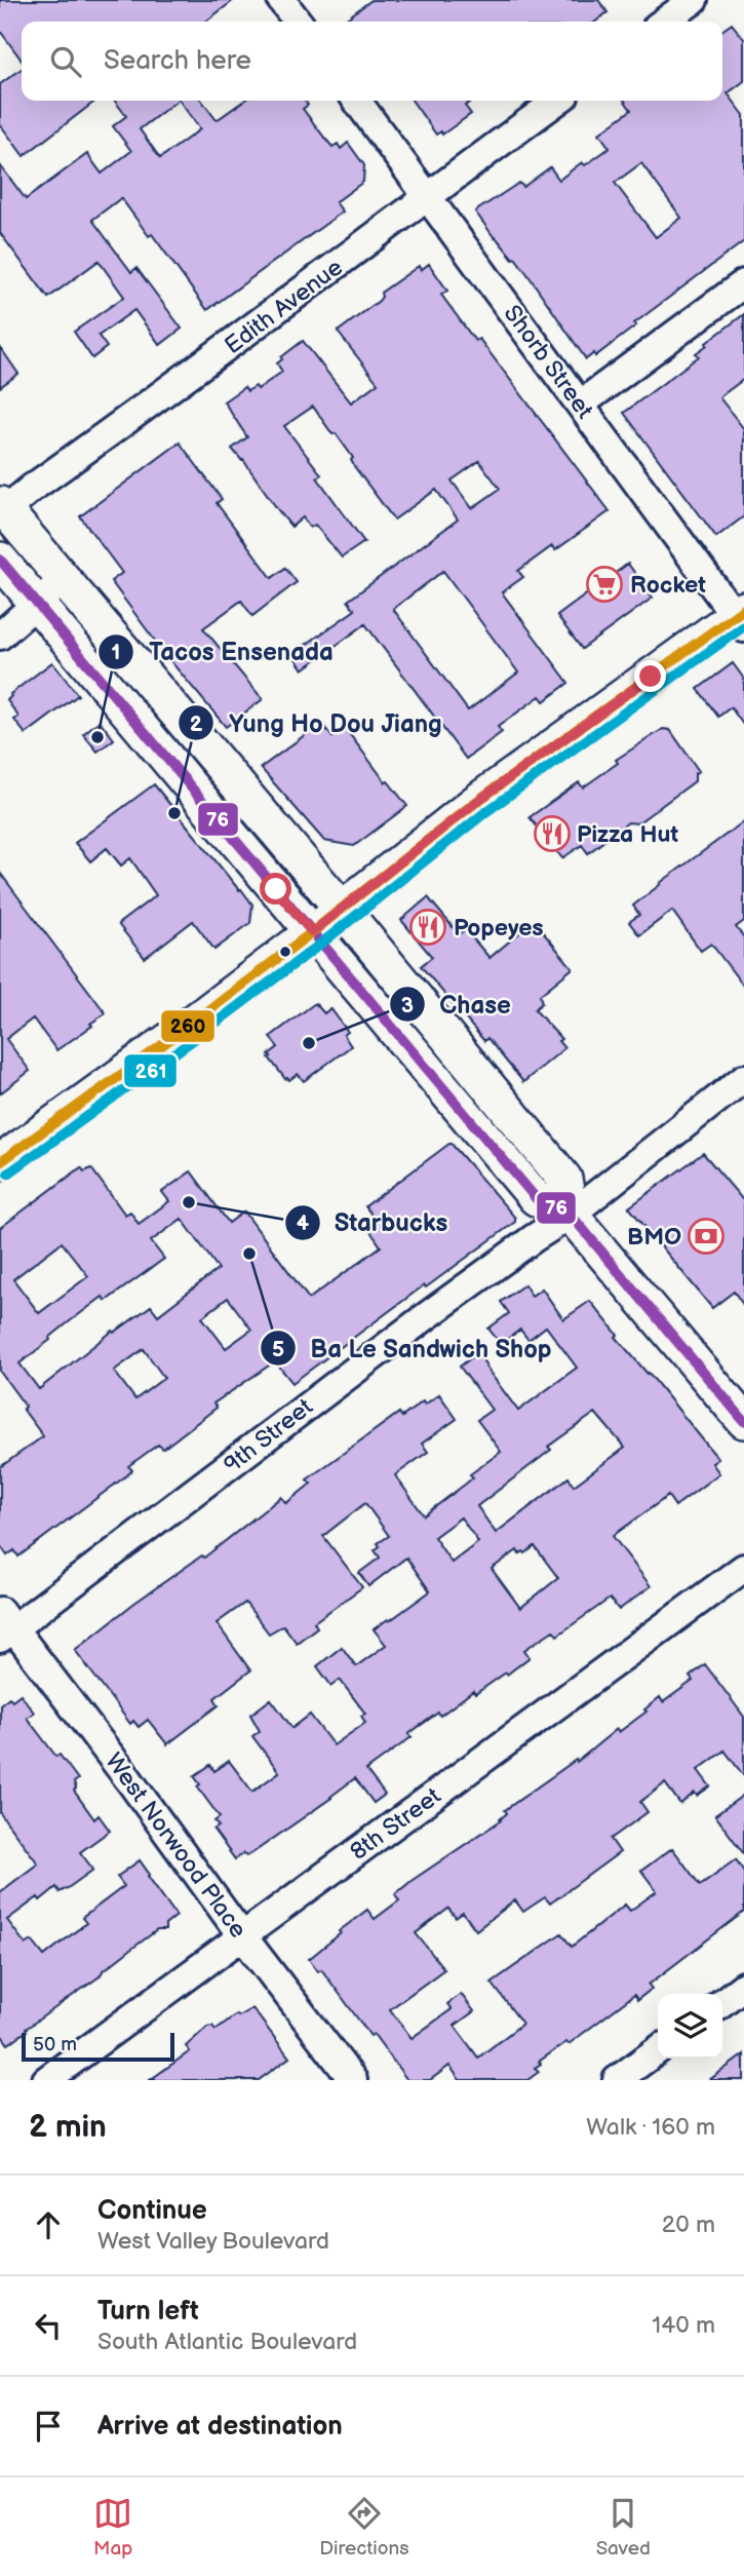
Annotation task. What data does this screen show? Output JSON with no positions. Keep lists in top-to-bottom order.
{
  "streets": {
    "street": [
      "Edith Avenue",
      "Shorb Street",
      "9th Street",
      "8th Street",
      "West Norwood Place"
    ]
  },
  "crossings": [
    ["Edith Avenue", "Shorb Street"],
    ["9th Street", "West Norwood Place"],
    ["8th Street", "West Norwood Place"]
  ],
  "places": {
    "supermarket": ["Rocket"],
    "other": [
      "Tacos Ensenada",
      "Yung Ho Dou Jiang",
      "Chase",
      "Starbucks",
      "Ba Le Sandwich Shop"
    ],
    "restaurant": ["Pizza Hut", "Popeyes"],
    "bank": ["BMO"]
  },
  "lines": ["transit line 76", "transit line 260", "transit line 261"],
  "scale_bar": "50 m",
  "page": {
    "search": "Search here",
    "scale": "50 m",
    "heading": ["2 min", "Walk · 160 m"],
    "list": [
      ["Continue", "West Valley Boulevard", "20 m"],
      ["Turn left", "South Atlantic Boulevard", "140 m"],
      "Arrive at destination"
    ],
    "nav": ["Map", "Directions", "Saved"]
  }
}
